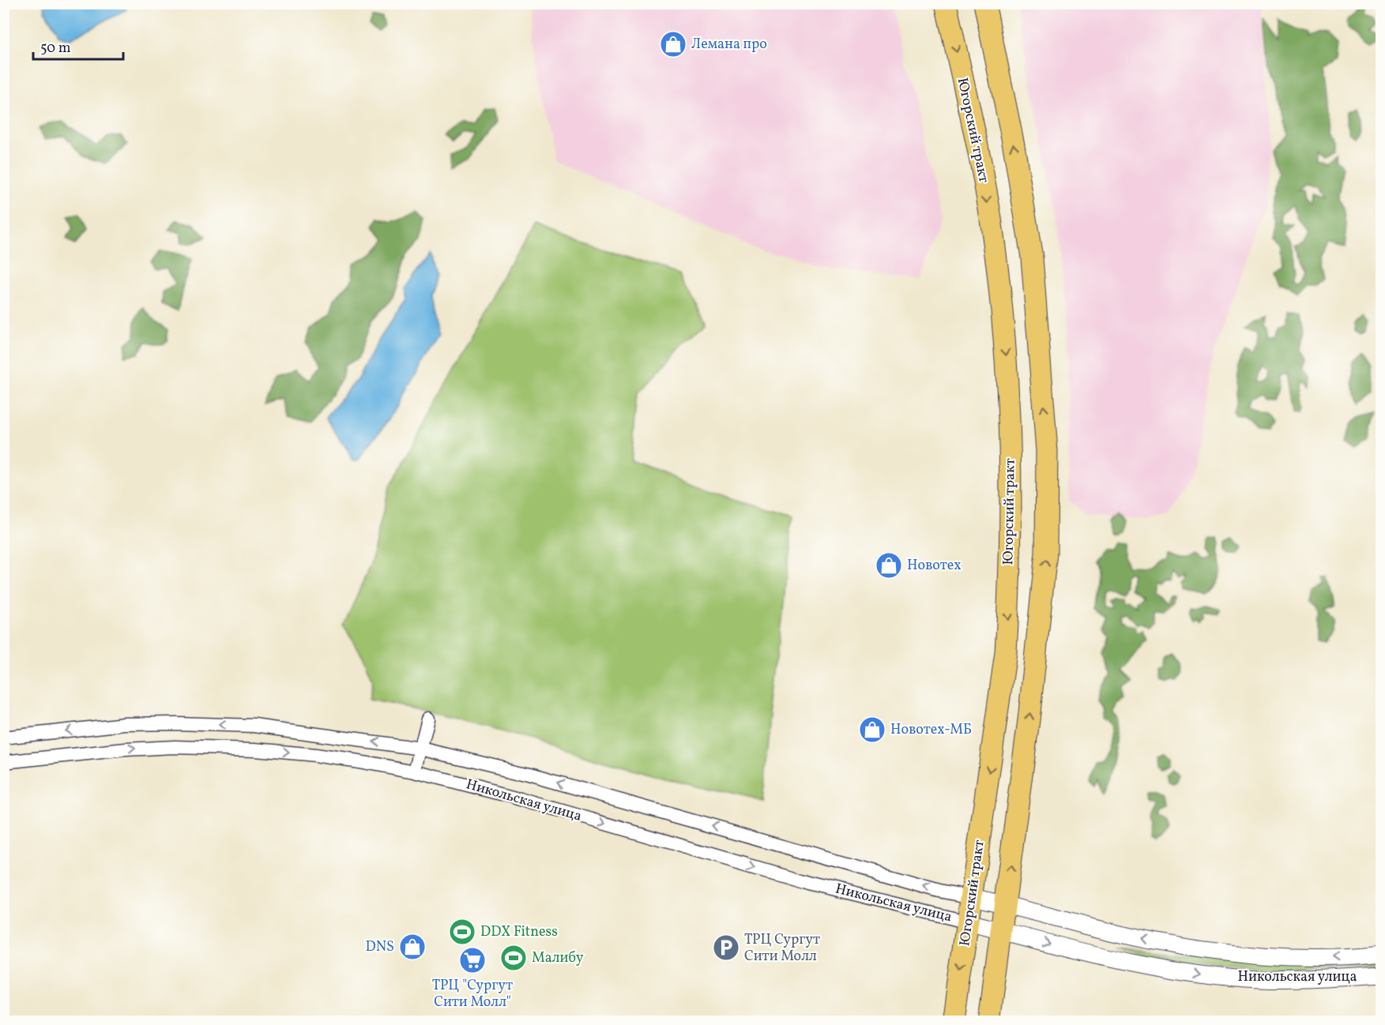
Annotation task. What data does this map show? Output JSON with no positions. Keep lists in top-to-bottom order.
{
  "streets": {
    "main road": ["Югорский тракт"],
    "street": ["Никольская улица"]
  },
  "crossings": [
    ["Югорский тракт", "Никольская улица"]
  ],
  "places": {
    "shop": [
      "Лемана про",
      "Новотех",
      "Новотех-МБ",
      "DNS"
    ],
    "sports": ["DDX Fitness", "Малибу"],
    "parking": ["ТРЦ Сургут Сити Молл"],
    "supermarket": ["ТРЦ \"Сургут Сити Молл\""]
  },
  "scale_bar": "50 m"
}
